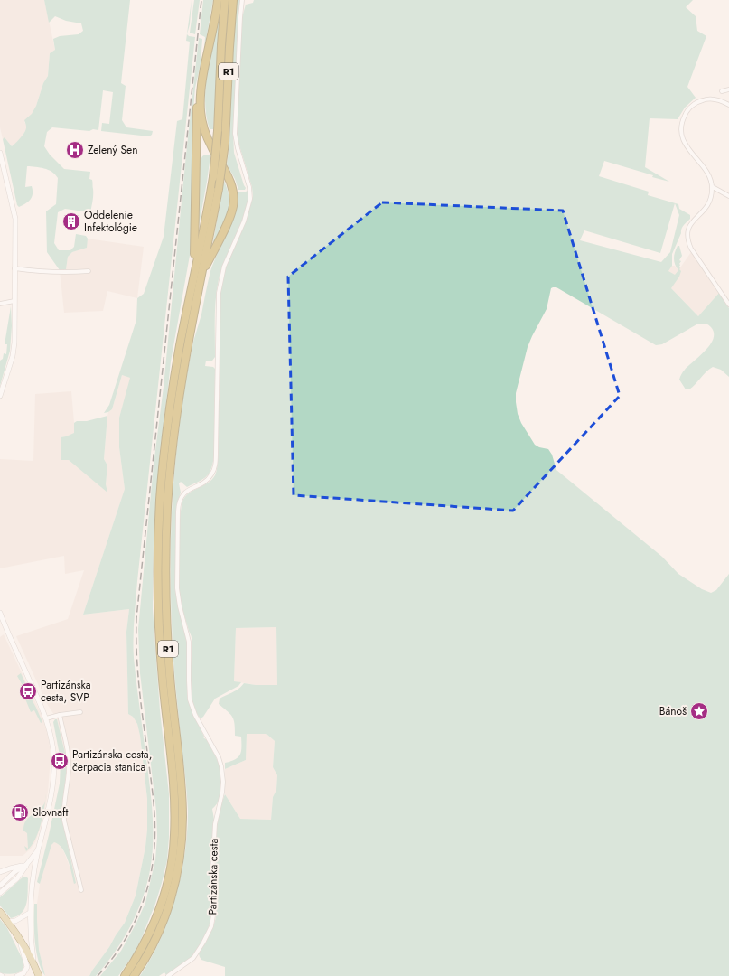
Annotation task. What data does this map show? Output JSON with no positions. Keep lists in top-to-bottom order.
{
  "streets": {
    "highway": ["R1"],
    "street": ["Partizánska cesta"]
  },
  "places": {
    "hospital": ["Zelený Sen"],
    "building": ["Oddelenie Infektológie"],
    "bus stop": ["Partizánska cesta, SVP", "Partizánska cesta, čerpacia stanica"],
    "place": ["Bánoš"],
    "fuel station": ["Slovnaft"]
  }
}
